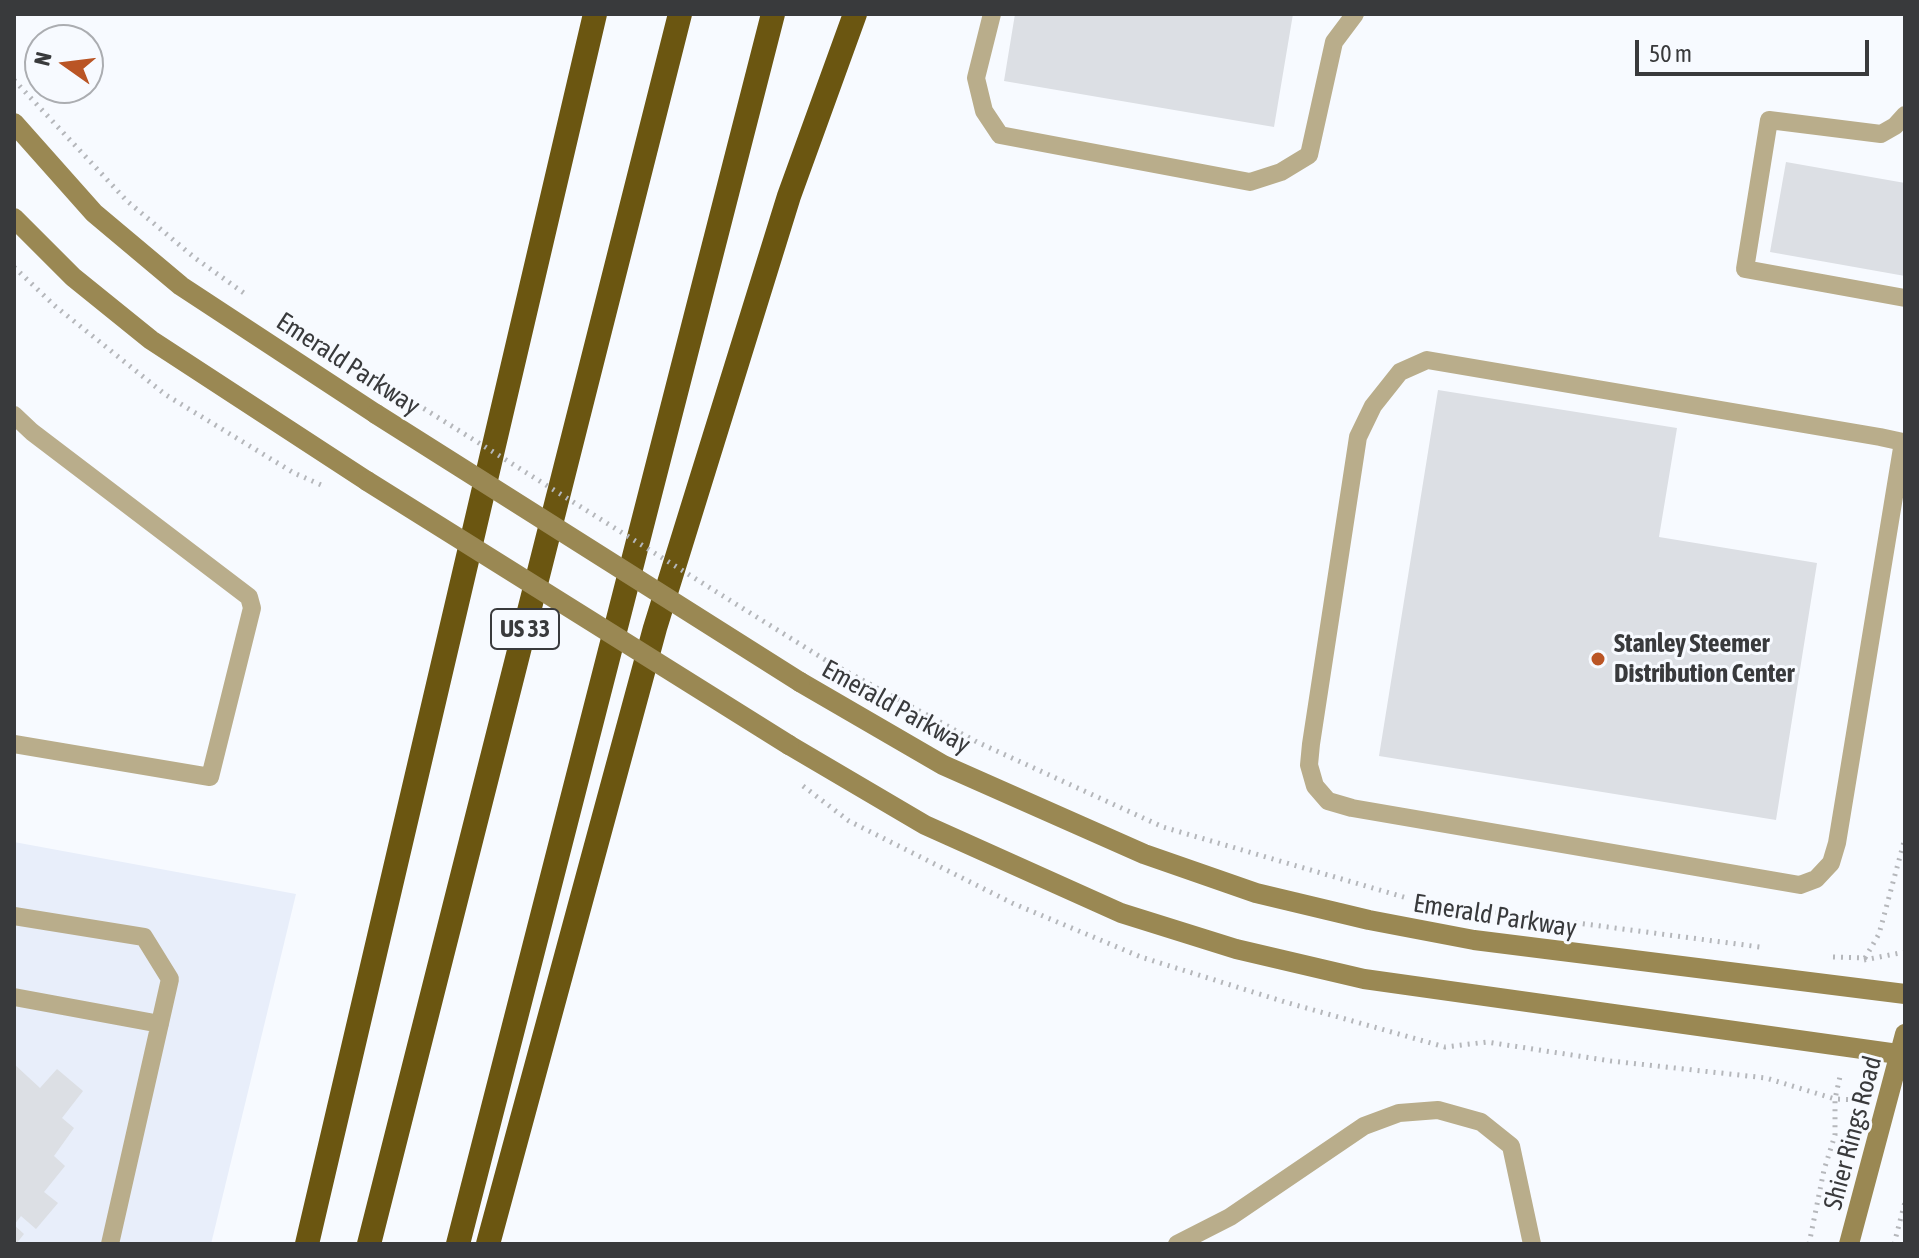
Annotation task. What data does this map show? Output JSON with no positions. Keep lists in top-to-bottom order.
{
  "streets": {
    "highway": ["US 33"],
    "main road": ["Emerald Parkway", "Shier Rings Road"]
  },
  "places": ["Stanley Steemer Distribution Center"],
  "scale_bar": "50 m",
  "north": "left"
}
